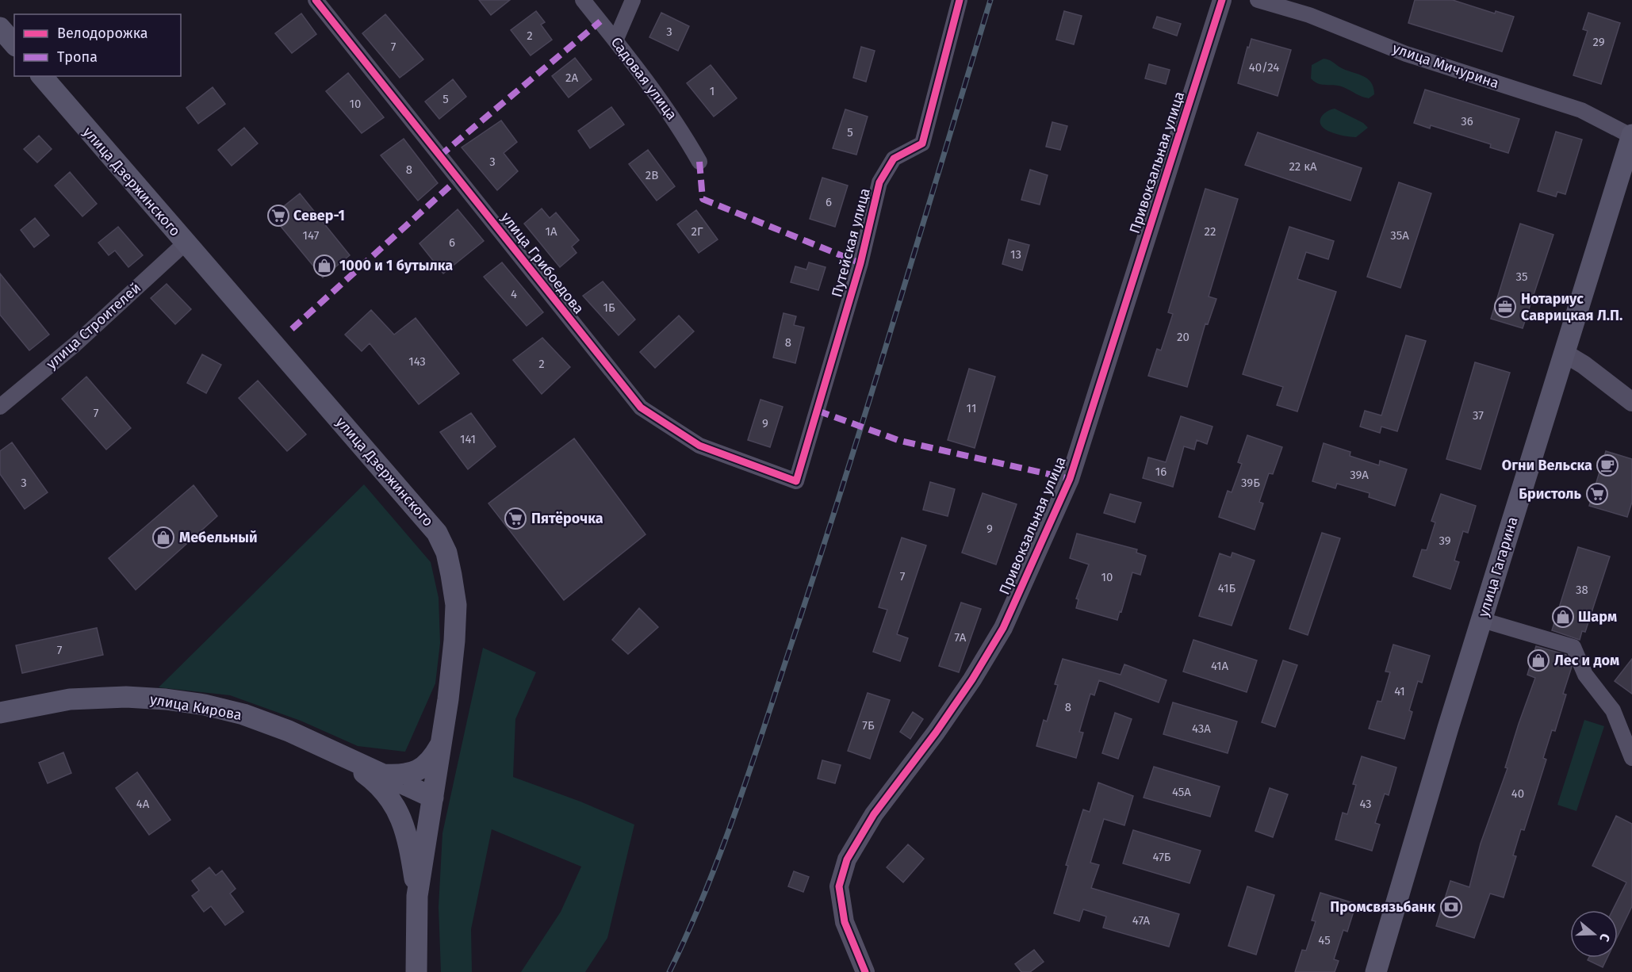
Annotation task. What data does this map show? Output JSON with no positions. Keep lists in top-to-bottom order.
{
  "streets": {
    "main road": ["улица Дзержинского", "улица Гагарина", "улица Кирова"],
    "street": [
      "улица Мичурина",
      "Садовая улица",
      "Привокзальная улица",
      "Путейская улица",
      "улица Грибоедова",
      "улица Строителей"
    ]
  },
  "crossings": [
    ["улица Мичурина", "улица Гагарина"],
    ["улица Дзержинского", "улица Строителей"],
    ["улица Дзержинского", "улица Кирова"],
    ["Путейская улица", "улица Грибоедова"]
  ],
  "places": {
    "supermarket": ["Север-1", "Бристоль", "Пятёрочка"],
    "shop": [
      "1000 и 1 бутылка",
      "Мебельный",
      "Шарм",
      "Лес и дом"
    ],
    "office": ["Нотариус Саврицкая Л.П."],
    "cafe": ["Огни Вельска"],
    "bank": ["Промсвязьбанк"]
  },
  "house_numbers": [
    "3",
    "2",
    "29",
    "7",
    "40/24",
    "2А",
    "1",
    "5",
    "10",
    "36",
    "5",
    "3",
    "22 кА",
    "8",
    "2В",
    "6",
    "1А",
    "2Г",
    "22",
    "147",
    "35А",
    "6",
    "13",
    "35",
    "4",
    "1Б",
    "20",
    "8",
    "143",
    "2",
    "11",
    "7",
    "37",
    "9",
    "141",
    "16",
    "39А",
    "3",
    "39Б",
    "9",
    "39",
    "7",
    "10",
    "41Б",
    "38",
    "7А",
    "7",
    "41А",
    "41",
    "8",
    "7Б",
    "43А",
    "45А",
    "40",
    "4А",
    "43",
    "47Б",
    "47А",
    "45"
  ],
  "legend": ["Велодорожка", "Тропа"],
  "north": "right"
}
